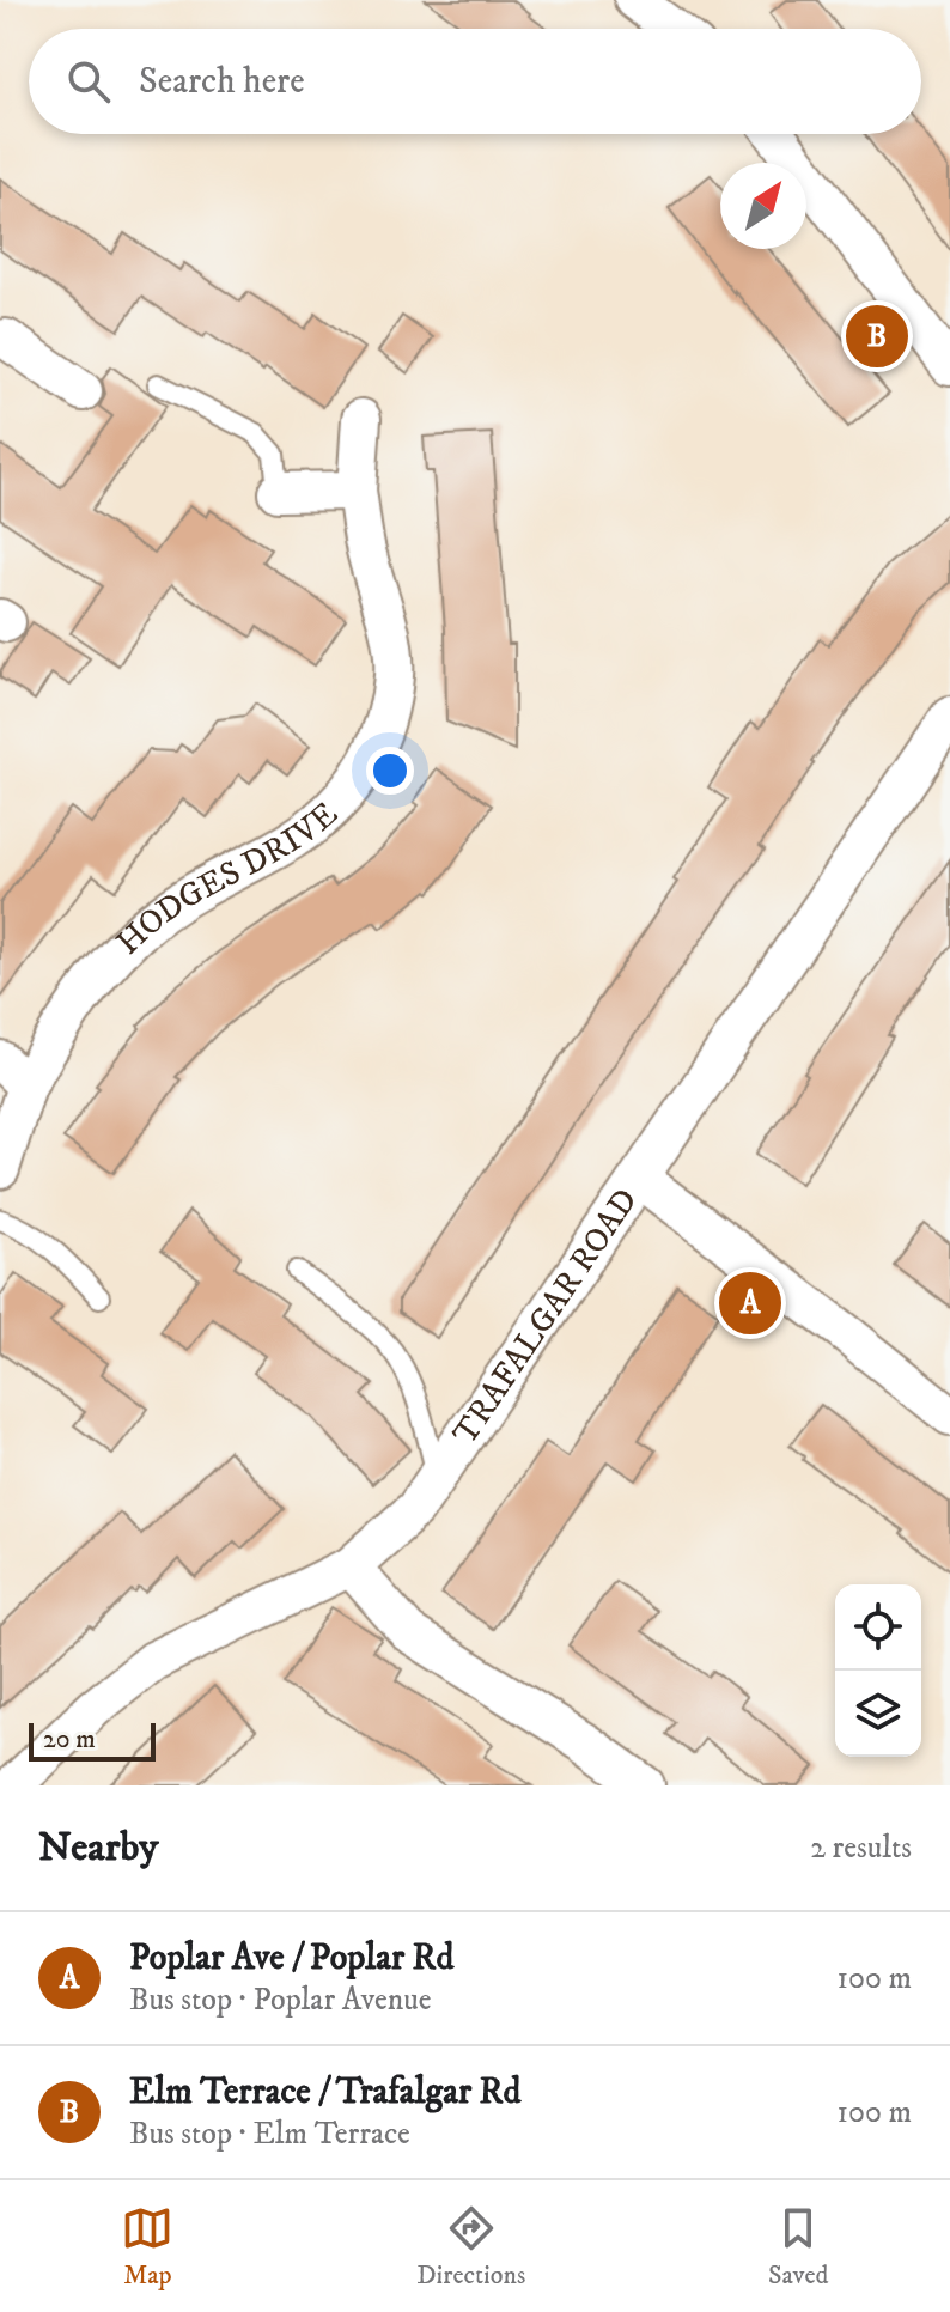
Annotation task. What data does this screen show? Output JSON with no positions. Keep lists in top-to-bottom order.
{
  "streets": {
    "street": ["HODGES DRIVE", "TRAFALGAR ROAD"]
  },
  "scale_bar": "20 m",
  "north": "top right",
  "page": {
    "search": "Search here",
    "pins": ["B", "A"],
    "scale": "20 m",
    "heading": ["Nearby", "2 results"],
    "list": [
      {
        "mark": "A",
        "name": "Poplar Ave / Poplar Rd",
        "note": "Bus stop · Poplar Avenue",
        "value": "100 m"
      },
      {
        "mark": "B",
        "name": "Elm Terrace / Trafalgar Rd",
        "note": "Bus stop · Elm Terrace",
        "value": "100 m"
      }
    ],
    "nav": ["Map", "Directions", "Saved"]
  }
}
